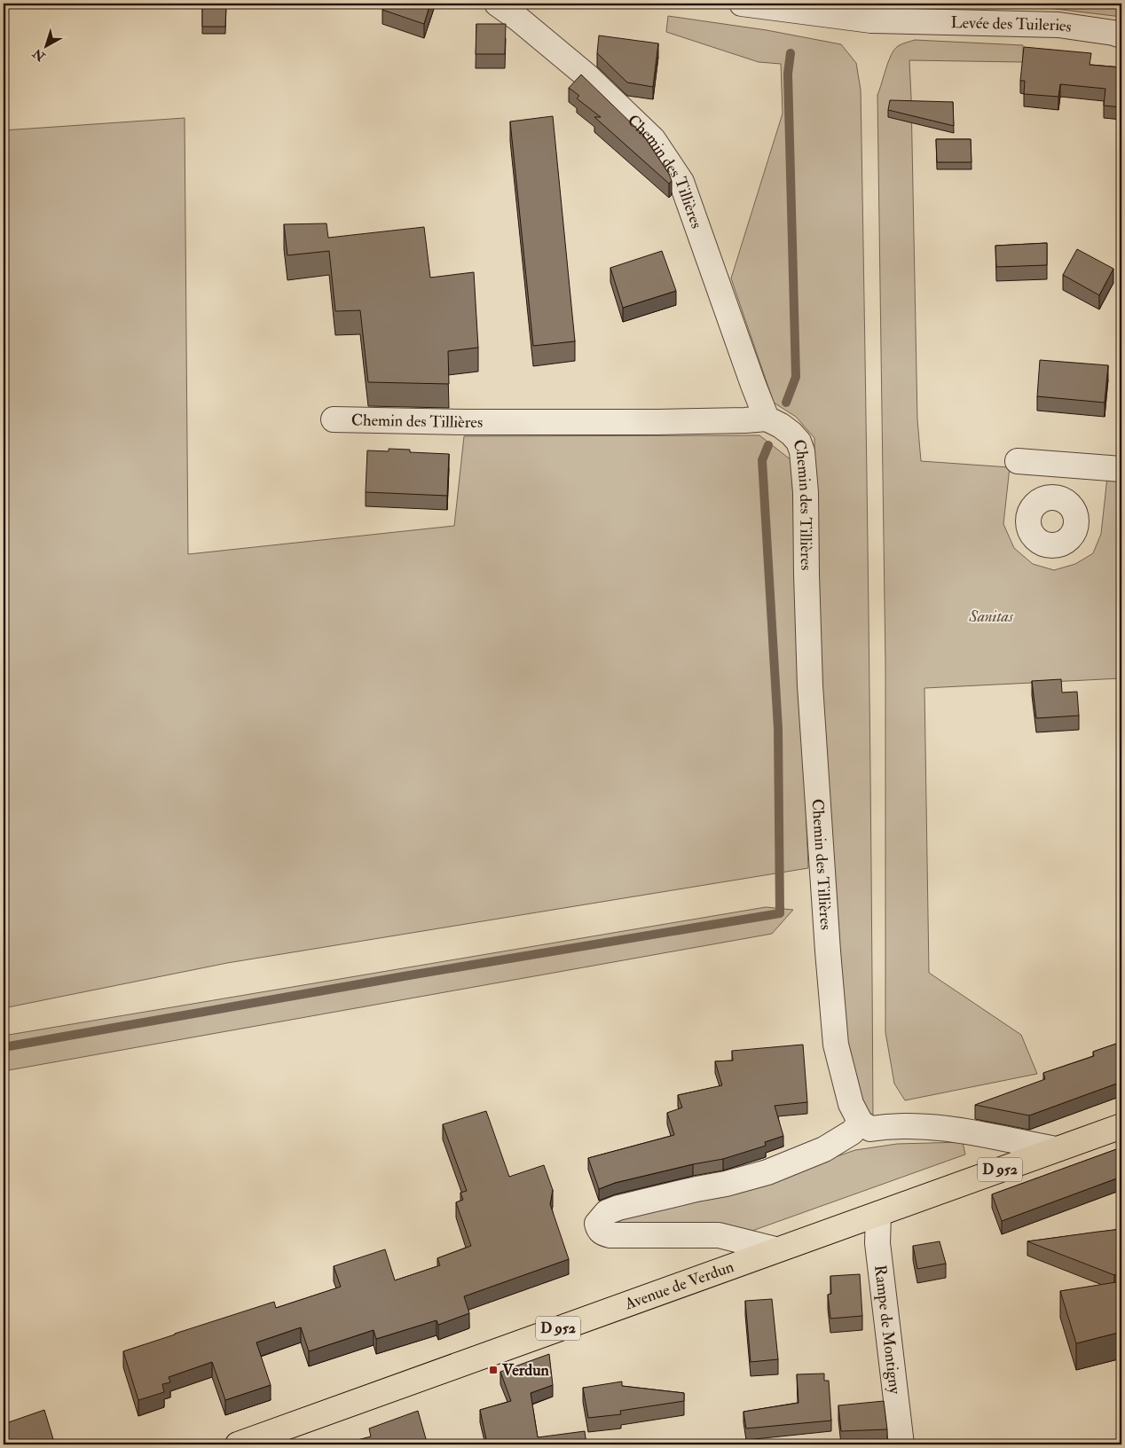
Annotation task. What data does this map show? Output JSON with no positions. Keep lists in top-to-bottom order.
{
  "streets": {
    "main road": ["D 952", "Avenue de Verdun"],
    "street": ["Levée des Tuileries", "Chemin des Tillières", "Rampe de Montigny"]
  },
  "crossings": [
    ["Avenue de Verdun", "Rampe de Montigny"]
  ],
  "parks": ["Sanitas"],
  "places": {
    "transit": ["Verdun"]
  },
  "north": "bottom left"
}
